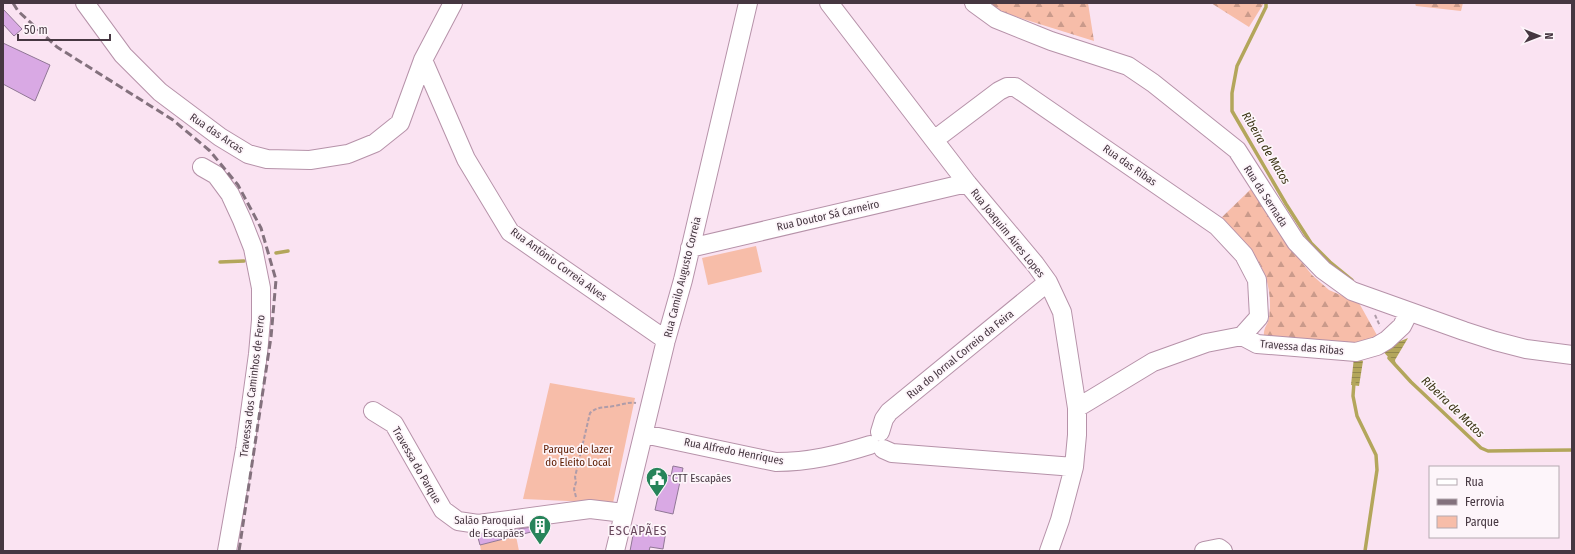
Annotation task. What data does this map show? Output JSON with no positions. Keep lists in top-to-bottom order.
{
  "streets": {
    "street": [
      "Rua das Arcas",
      "Rua das Ribas",
      "Rua da Sernada",
      "Rua Doutor Sá Carneiro",
      "Rua Joaquim Aires Lopes",
      "Rua António Correia Alves",
      "Rua Camilo Augusto Correia",
      "Travessa das Ribas",
      "Rua do Jornal Correio da Feira",
      "Travessa dos Caminhos de Ferro",
      "Rua Alfredo Henriques",
      "Travessa do Parque"
    ]
  },
  "crossings": [
    ["Rua das Arcas", "Rua António Correia Alves"],
    ["Rua das Ribas", "Rua Joaquim Aires Lopes"],
    ["Rua das Ribas", "Travessa das Ribas"],
    ["Rua da Sernada", "Travessa das Ribas"],
    ["Rua Doutor Sá Carneiro", "Rua Joaquim Aires Lopes"],
    ["Rua Doutor Sá Carneiro", "Rua Camilo Augusto Correia"],
    ["Rua Joaquim Aires Lopes", "Rua do Jornal Correio da Feira"],
    ["Rua António Correia Alves", "Rua Camilo Augusto Correia"],
    ["Rua Camilo Augusto Correia", "Rua Alfredo Henriques"],
    ["Rua Camilo Augusto Correia", "Travessa do Parque"],
    ["Rua do Jornal Correio da Feira", "Rua Alfredo Henriques"]
  ],
  "districts": ["ESCAPÃES"],
  "water": ["Ribeira de Matos"],
  "parks": ["Parque de lazer do Eleito Local"],
  "places": {
    "public building": ["CTT Escapães"],
    "building": ["Salão Paroquial de Escapães"]
  },
  "legend": ["Rua", "Ferrovia", "Parque"],
  "scale_bar": "50 m",
  "north": "right"
}
